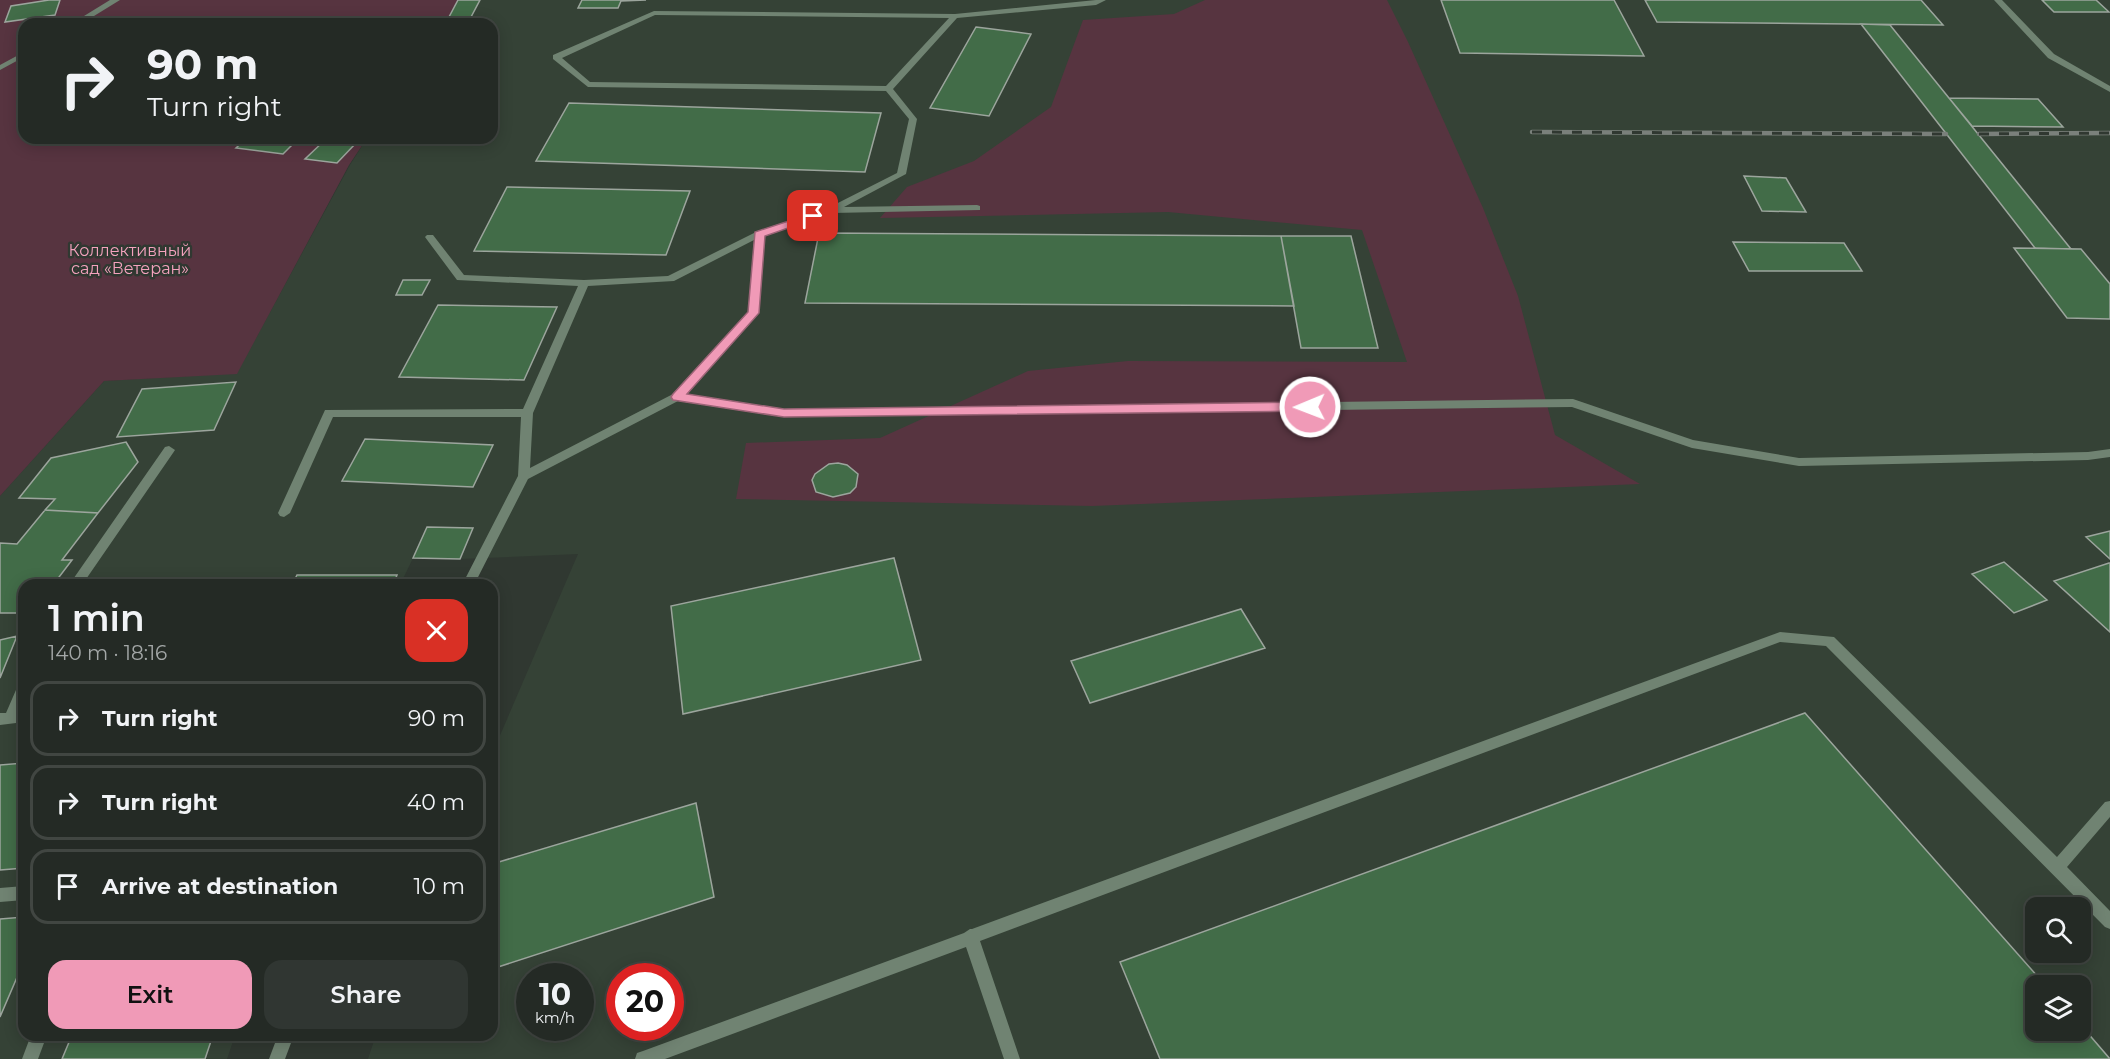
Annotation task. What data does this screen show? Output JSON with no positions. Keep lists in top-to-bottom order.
{
  "parks": ["Коллективный сад «Ветеран»"],
  "page": {
    "turn": ["90 m", "Turn right"],
    "heading": ["1 min", "140 m · 18:16"],
    "list": [
      {
        "name": "Turn right",
        "value": "90 m"
      },
      {
        "name": "Turn right",
        "value": "40 m"
      },
      {
        "name": "Arrive at destination",
        "value": "10 m"
      }
    ],
    "buttons": ["Exit", "Share"],
    "speed": "10 km/h",
    "limit": "20"
  }
}
